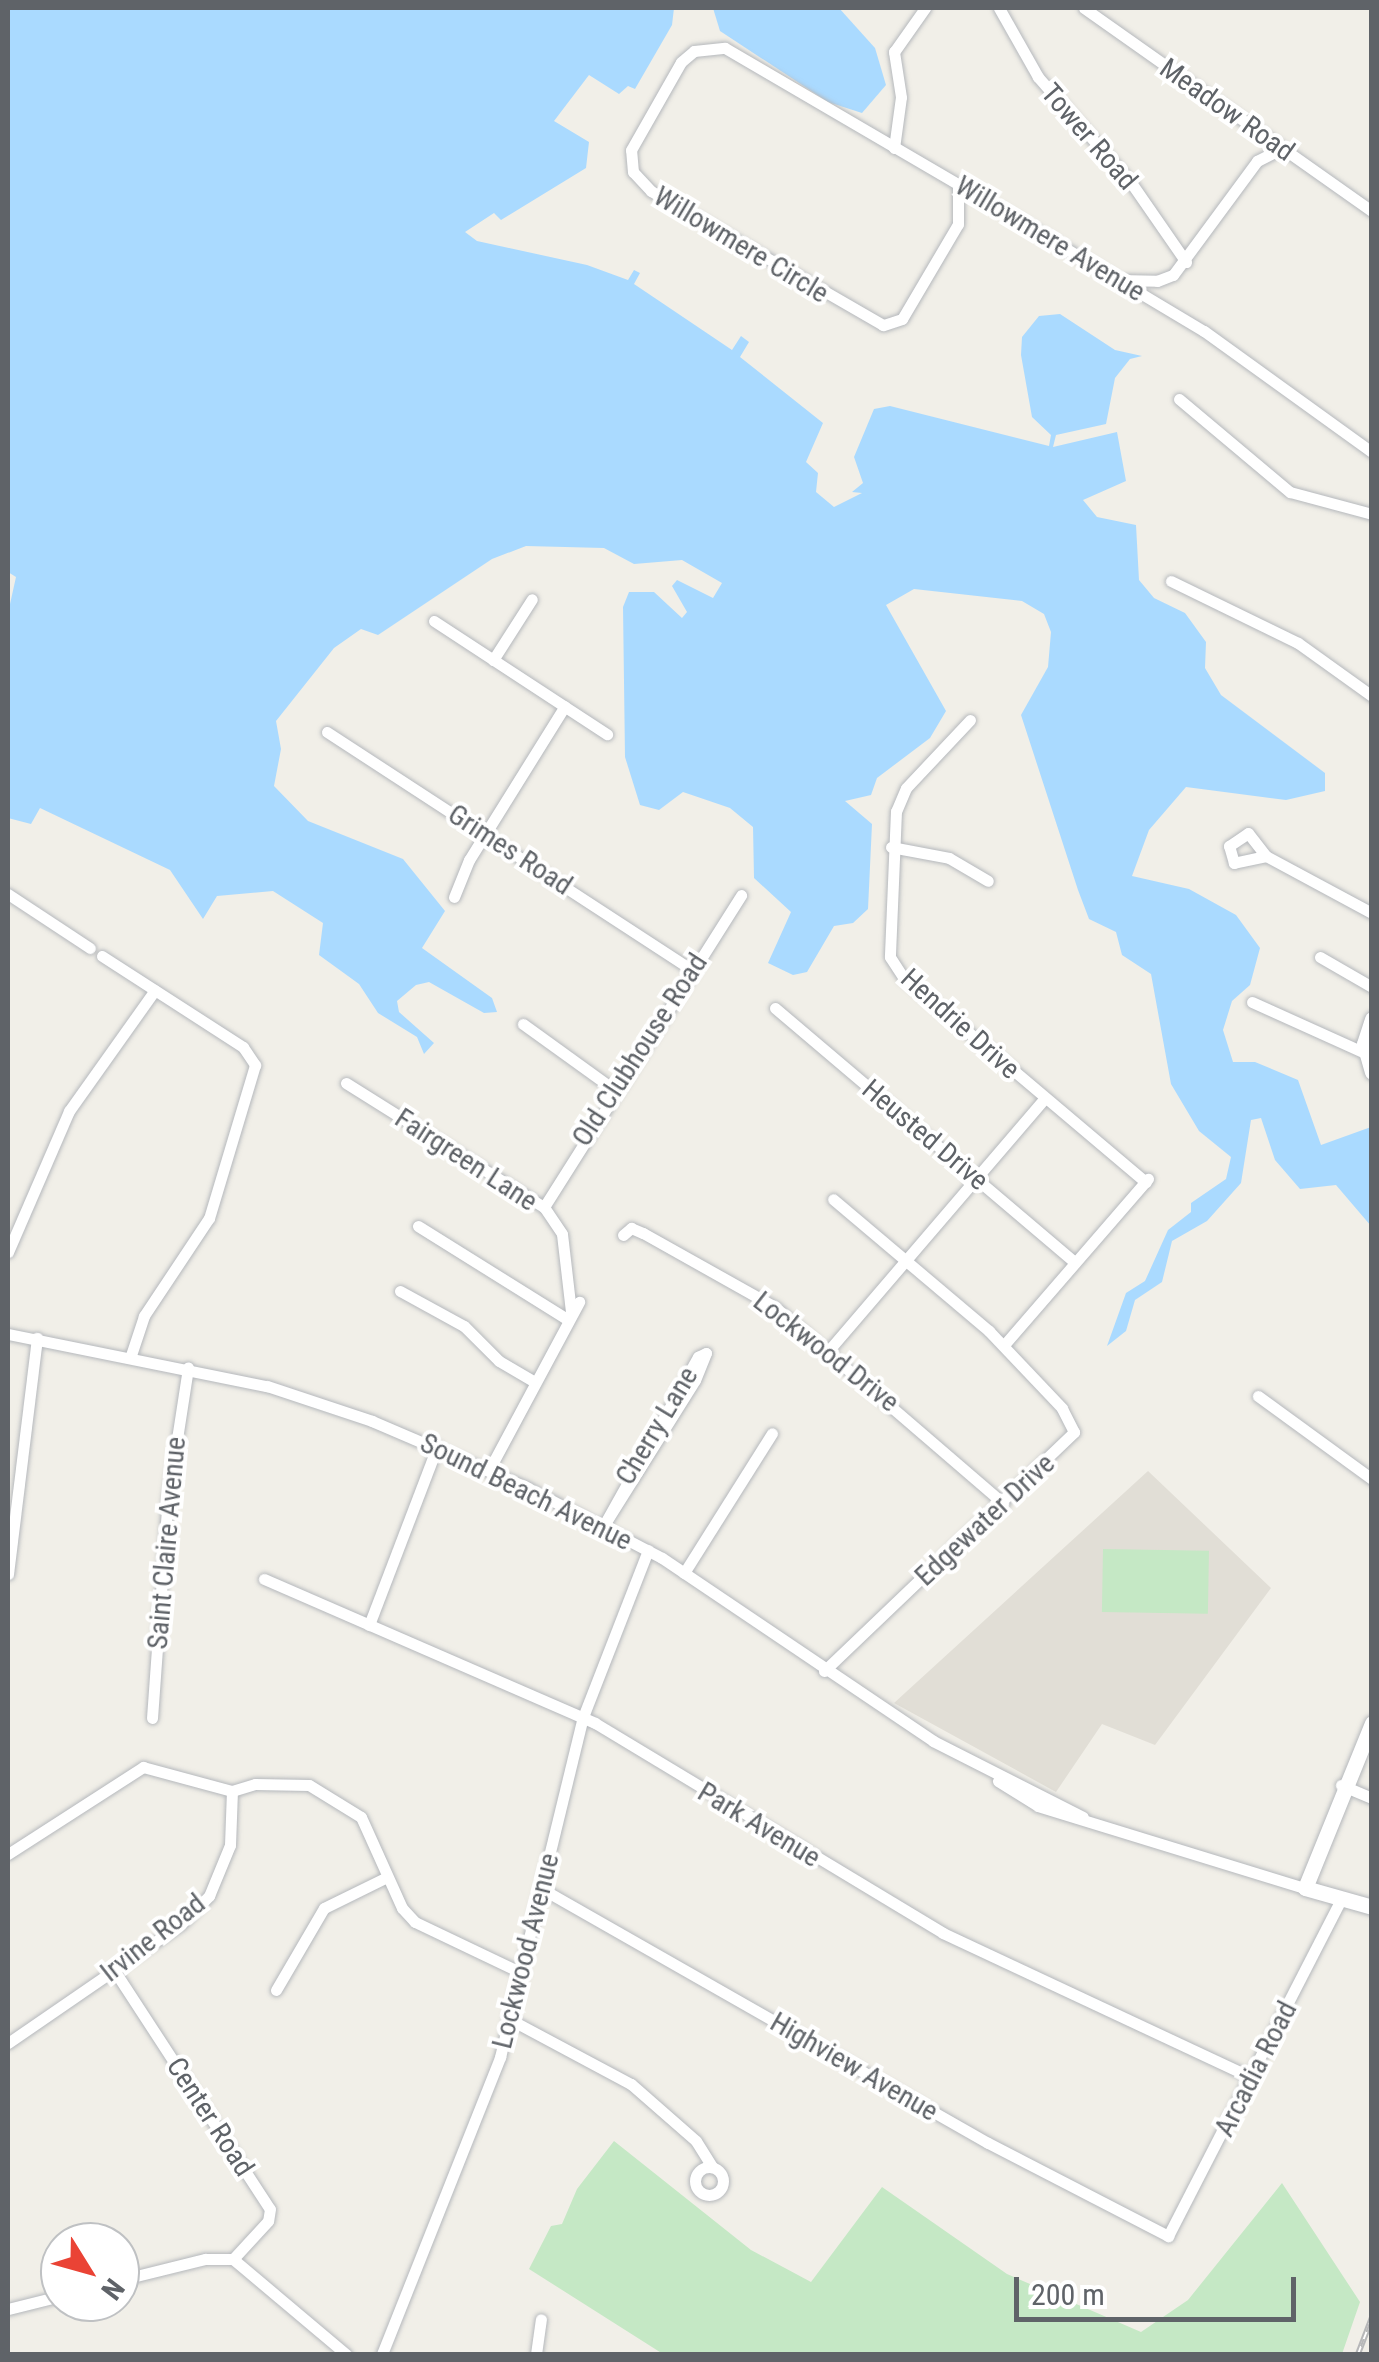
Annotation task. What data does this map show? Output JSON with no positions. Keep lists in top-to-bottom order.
{
  "streets": {
    "street": [
      "Meadow Road",
      "Tower Road",
      "Willowmere Avenue",
      "Willowmere Circle",
      "Grimes Road",
      "Hendrie Drive",
      "Old Clubhouse Road",
      "Heusted Drive",
      "Fairgreen Lane",
      "Lockwood Drive",
      "Cherry Lane",
      "Sound Beach Avenue",
      "Edgewater Drive",
      "Saint Claire Avenue",
      "Park Avenue",
      "Irvine Road",
      "Lockwood Avenue",
      "Highview Avenue",
      "Arcadia Road",
      "Center Road"
    ]
  },
  "crossings": [
    ["Willowmere Avenue", "Willowmere Circle"],
    ["Grimes Road", "Old Clubhouse Road"],
    ["Hendrie Drive", "Heusted Drive"],
    ["Old Clubhouse Road", "Fairgreen Lane"],
    ["Lockwood Drive", "Edgewater Drive"],
    ["Cherry Lane", "Sound Beach Avenue"],
    ["Sound Beach Avenue", "Edgewater Drive"],
    ["Sound Beach Avenue", "Saint Claire Avenue"],
    ["Sound Beach Avenue", "Lockwood Avenue"],
    ["Sound Beach Avenue", "Arcadia Road"],
    ["Park Avenue", "Lockwood Avenue"],
    ["Park Avenue", "Arcadia Road"],
    ["Irvine Road", "Center Road"],
    ["Lockwood Avenue", "Highview Avenue"],
    ["Highview Avenue", "Arcadia Road"]
  ],
  "scale_bar": "200 m",
  "north": "bottom right"
}
